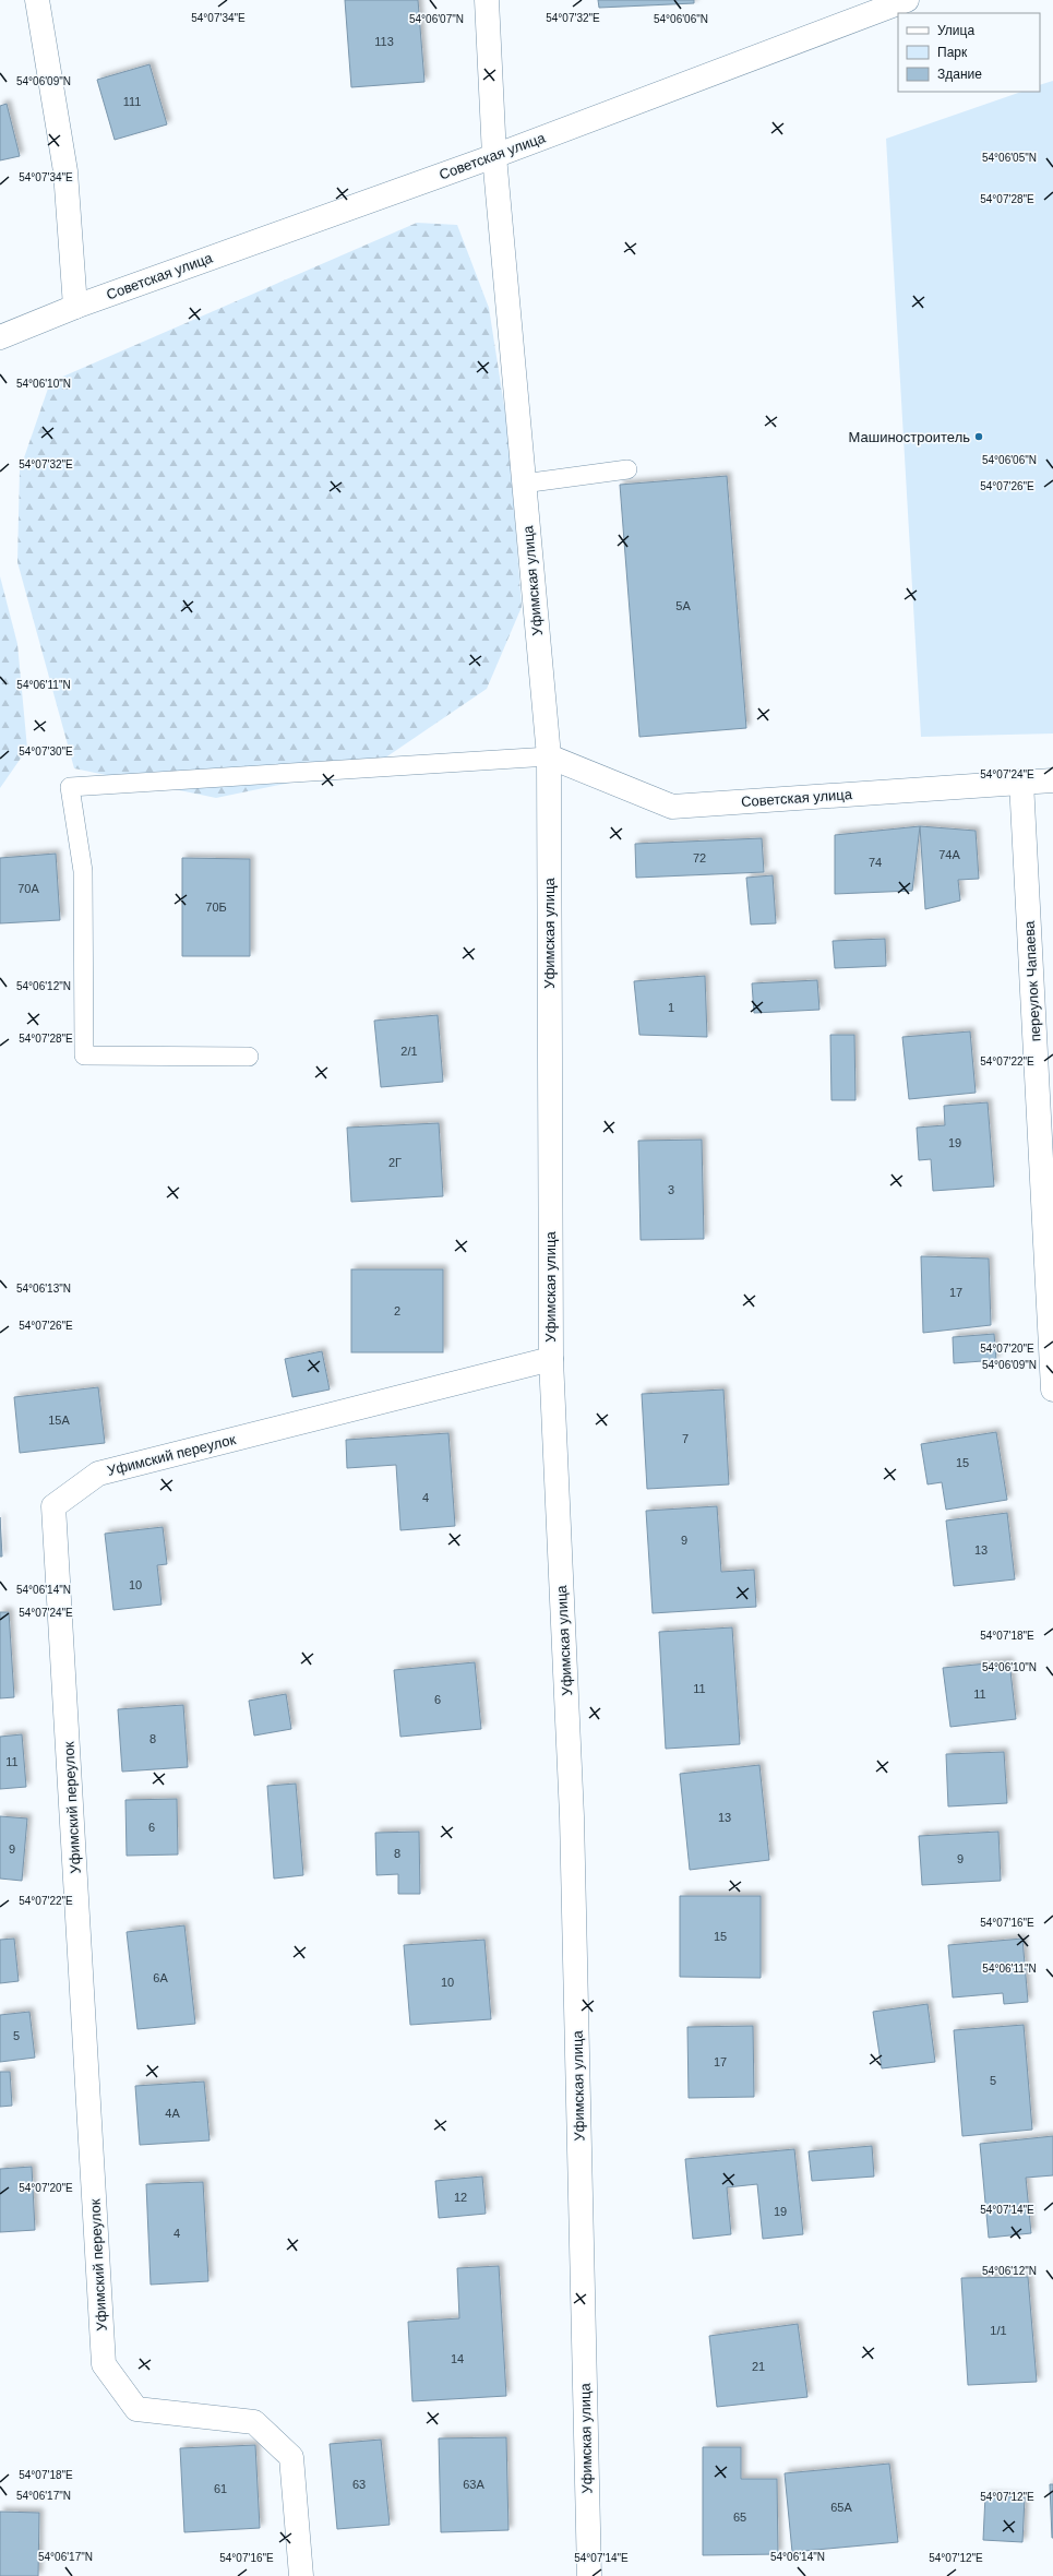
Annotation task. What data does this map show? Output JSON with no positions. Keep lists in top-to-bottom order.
{
  "streets": {
    "street": [
      "Советская улица",
      "Уфимская улица",
      "переулок Чапаева",
      "Уфимский переулок"
    ]
  },
  "crossings": [
    ["Советская улица", "Уфимская улица"],
    ["Советская улица", "переулок Чапаева"],
    ["Уфимская улица", "Уфимский переулок"]
  ],
  "places": ["Машиностроитель"],
  "house_numbers": [
    "113",
    "111",
    "5А",
    "74А",
    "72",
    "74",
    "70А",
    "70Б",
    "1",
    "2/1",
    "19",
    "2Г",
    "3",
    "17",
    "2",
    "15А",
    "7",
    "15",
    "4",
    "9",
    "13",
    "10",
    "11",
    "11",
    "6",
    "8",
    "11",
    "13",
    "6",
    "9",
    "8",
    "9",
    "15",
    "6А",
    "10",
    "5",
    "17",
    "5",
    "4А",
    "12",
    "19",
    "4",
    "1/1",
    "14",
    "21",
    "63",
    "63А",
    "61",
    "65А",
    "65"
  ],
  "legend": ["Улица", "Парк", "Здание"],
  "coordinates": [
    "54°07'34\"E",
    "54°07'32\"E",
    "54°06'07\"N",
    "54°06'06\"N",
    "54°06'09\"N",
    "54°06'05\"N",
    "54°07'28\"E",
    "54°06'10\"N",
    "54°07'26\"E",
    "54°06'11\"N",
    "54°07'30\"E",
    "54°07'24\"E",
    "54°06'12\"N",
    "54°07'22\"E",
    "54°06'13\"N",
    "54°07'20\"E",
    "54°06'14\"N",
    "54°07'18\"E",
    "54°07'16\"E",
    "54°07'14\"E",
    "54°06'17\"N",
    "54°07'12\"E"
  ]
}
